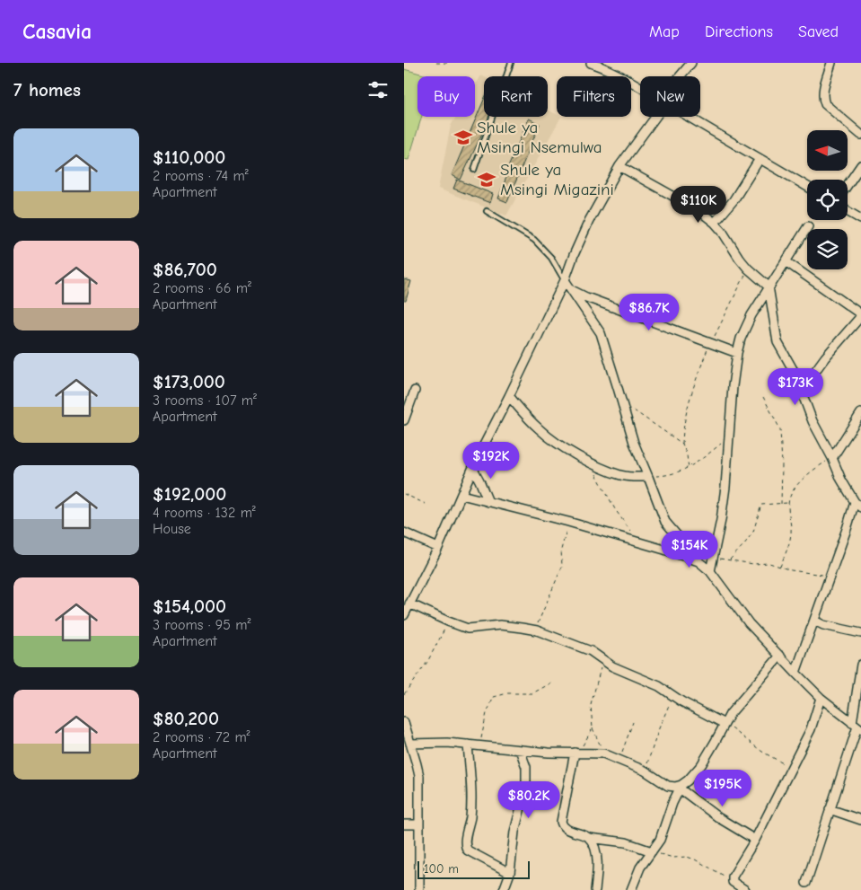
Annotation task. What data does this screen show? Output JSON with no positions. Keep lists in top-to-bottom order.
{
  "places": {
    "school or university": ["Shule ya Msingi Nsemulwa", "Shule ya Msingi Migazini"]
  },
  "scale_bar": "100 m",
  "north": "left",
  "page": {
    "header": "Casavia",
    "nav": ["Map", "Directions", "Saved"],
    "heading": "7 homes",
    "chip": [
      "Buy",
      "Rent",
      "Filters",
      "New"
    ],
    "list": [
      {
        "name": "$110,000",
        "note": "2 rooms · 74 m² · Apartment"
      },
      {
        "name": "$86,700",
        "note": "2 rooms · 66 m² · Apartment"
      },
      {
        "name": "$173,000",
        "note": "3 rooms · 107 m² · Apartment"
      },
      {
        "name": "$192,000",
        "note": "4 rooms · 132 m² · House"
      },
      {
        "name": "$154,000",
        "note": "3 rooms · 95 m² · Apartment"
      },
      {
        "name": "$80,200",
        "note": "2 rooms · 72 m² · Apartment"
      }
    ],
    "price": [
      "$110K",
      "$86.7K",
      "$173K",
      "$192K",
      "$154K",
      "$195K",
      "$80.2K"
    ],
    "scale": "100 m"
  }
}
